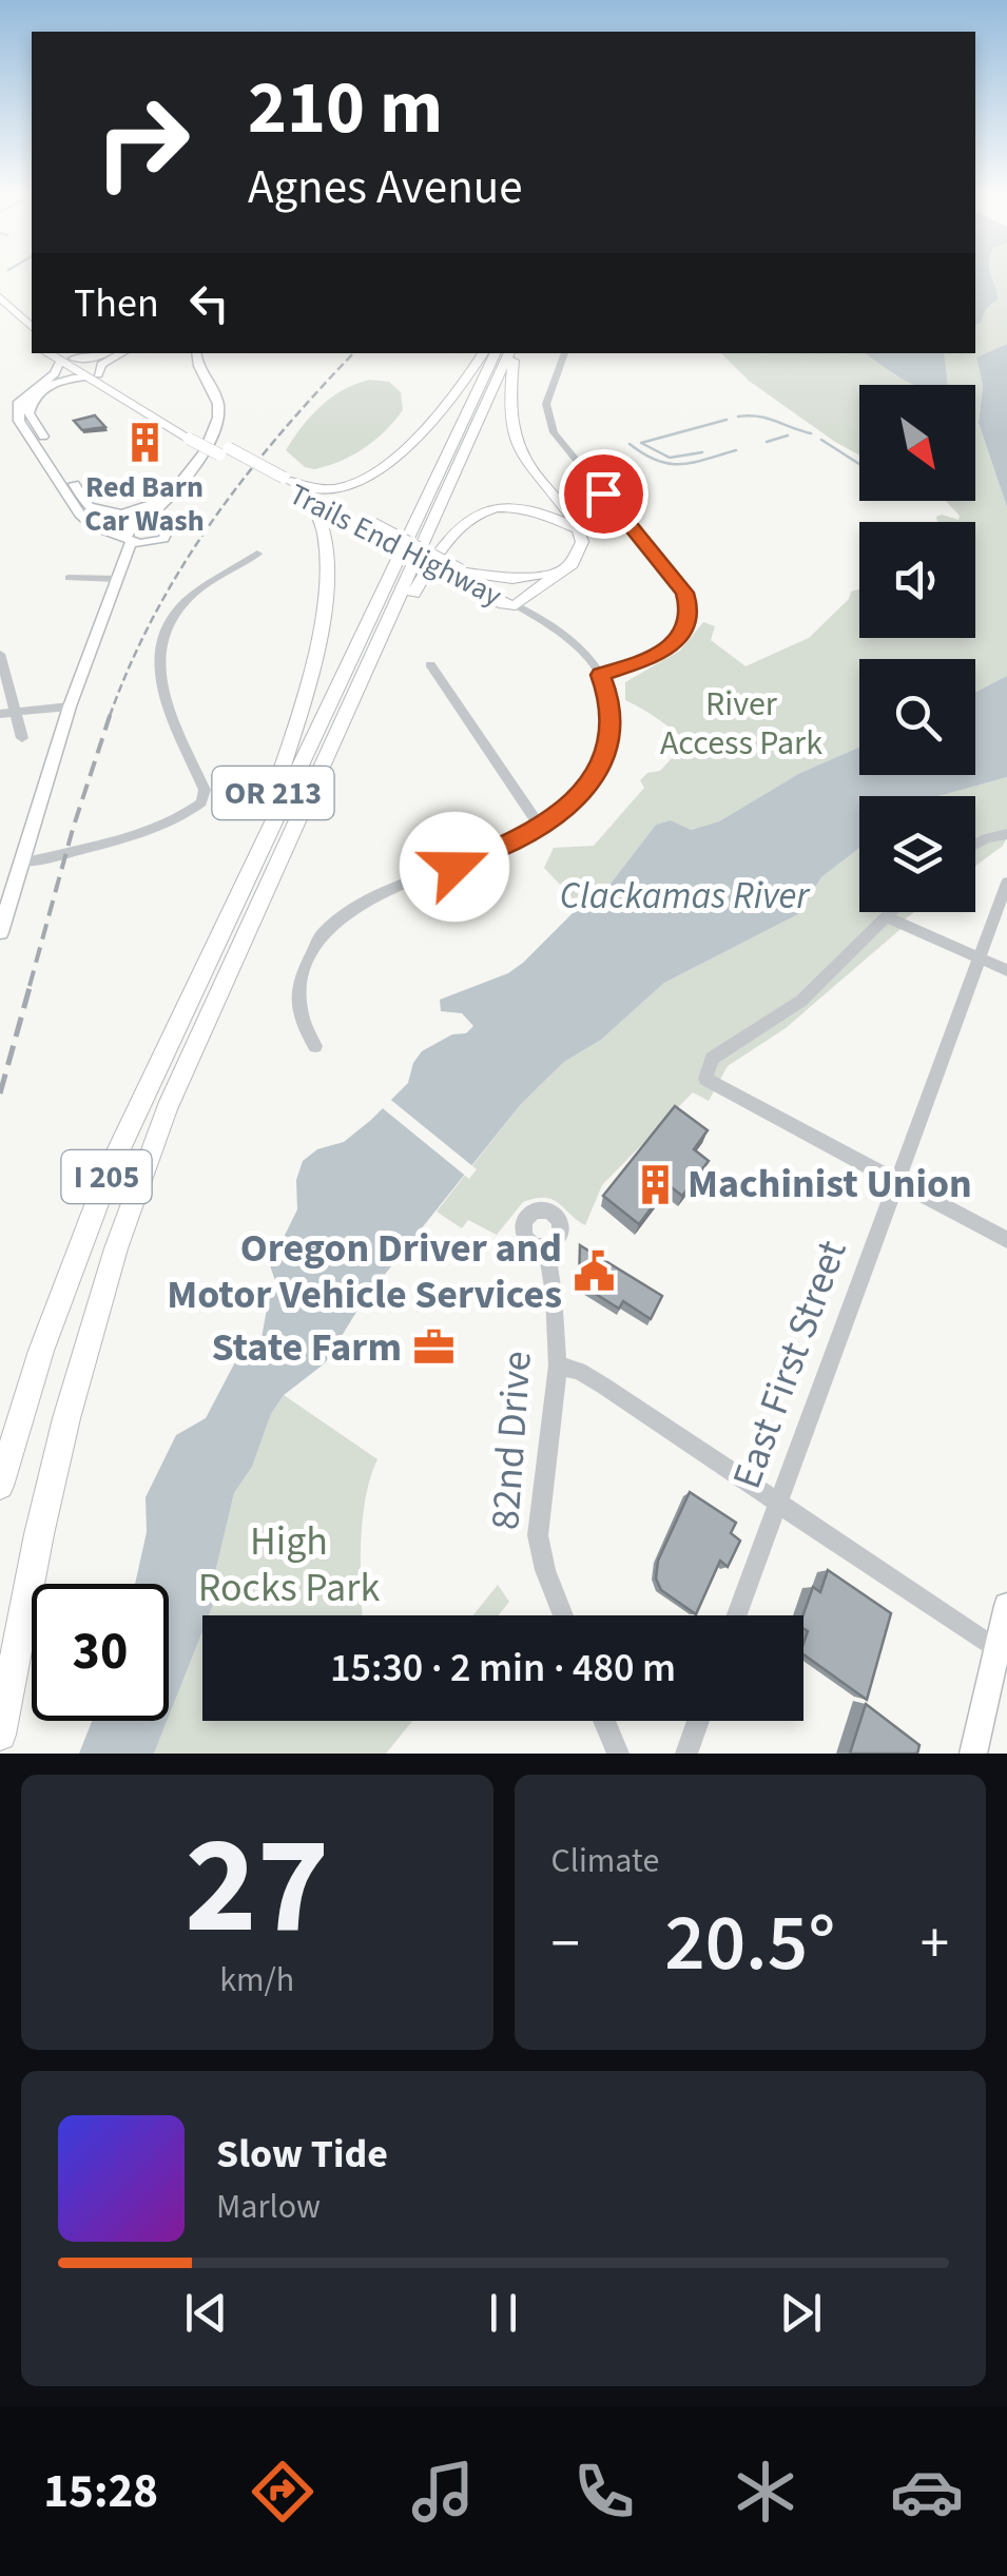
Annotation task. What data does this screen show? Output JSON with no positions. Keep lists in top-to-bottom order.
{
  "streets": {
    "highway": ["Trails End Highway", "OR 213", "I 205"],
    "street": ["East First Street", "82nd Drive"]
  },
  "crossings": [
    ["Trails End Highway", "OR 213"],
    ["OR 213", "I 205"]
  ],
  "water": ["Clackamas River"],
  "parks": ["River Access Park", "High Rocks Park"],
  "places": {
    "building": ["Red Barn Car Wash", "Machinist Union"],
    "public building": ["Oregon Driver and Motor Vehicle Services"],
    "office": ["State Farm"]
  },
  "north": "bottom right",
  "page": {
    "turn": ["210 m", "Agnes Avenue"],
    "then": "Then",
    "limit": "30",
    "trip": "15:30 · 2 min · 480 m",
    "tile": [
      ["27", "km/h"],
      "Climate"
    ],
    "heat": ["−", "20.5°", "+"],
    "song": ["Slow Tide", "Marlow"],
    "tabs": "15:28"
  }
}
